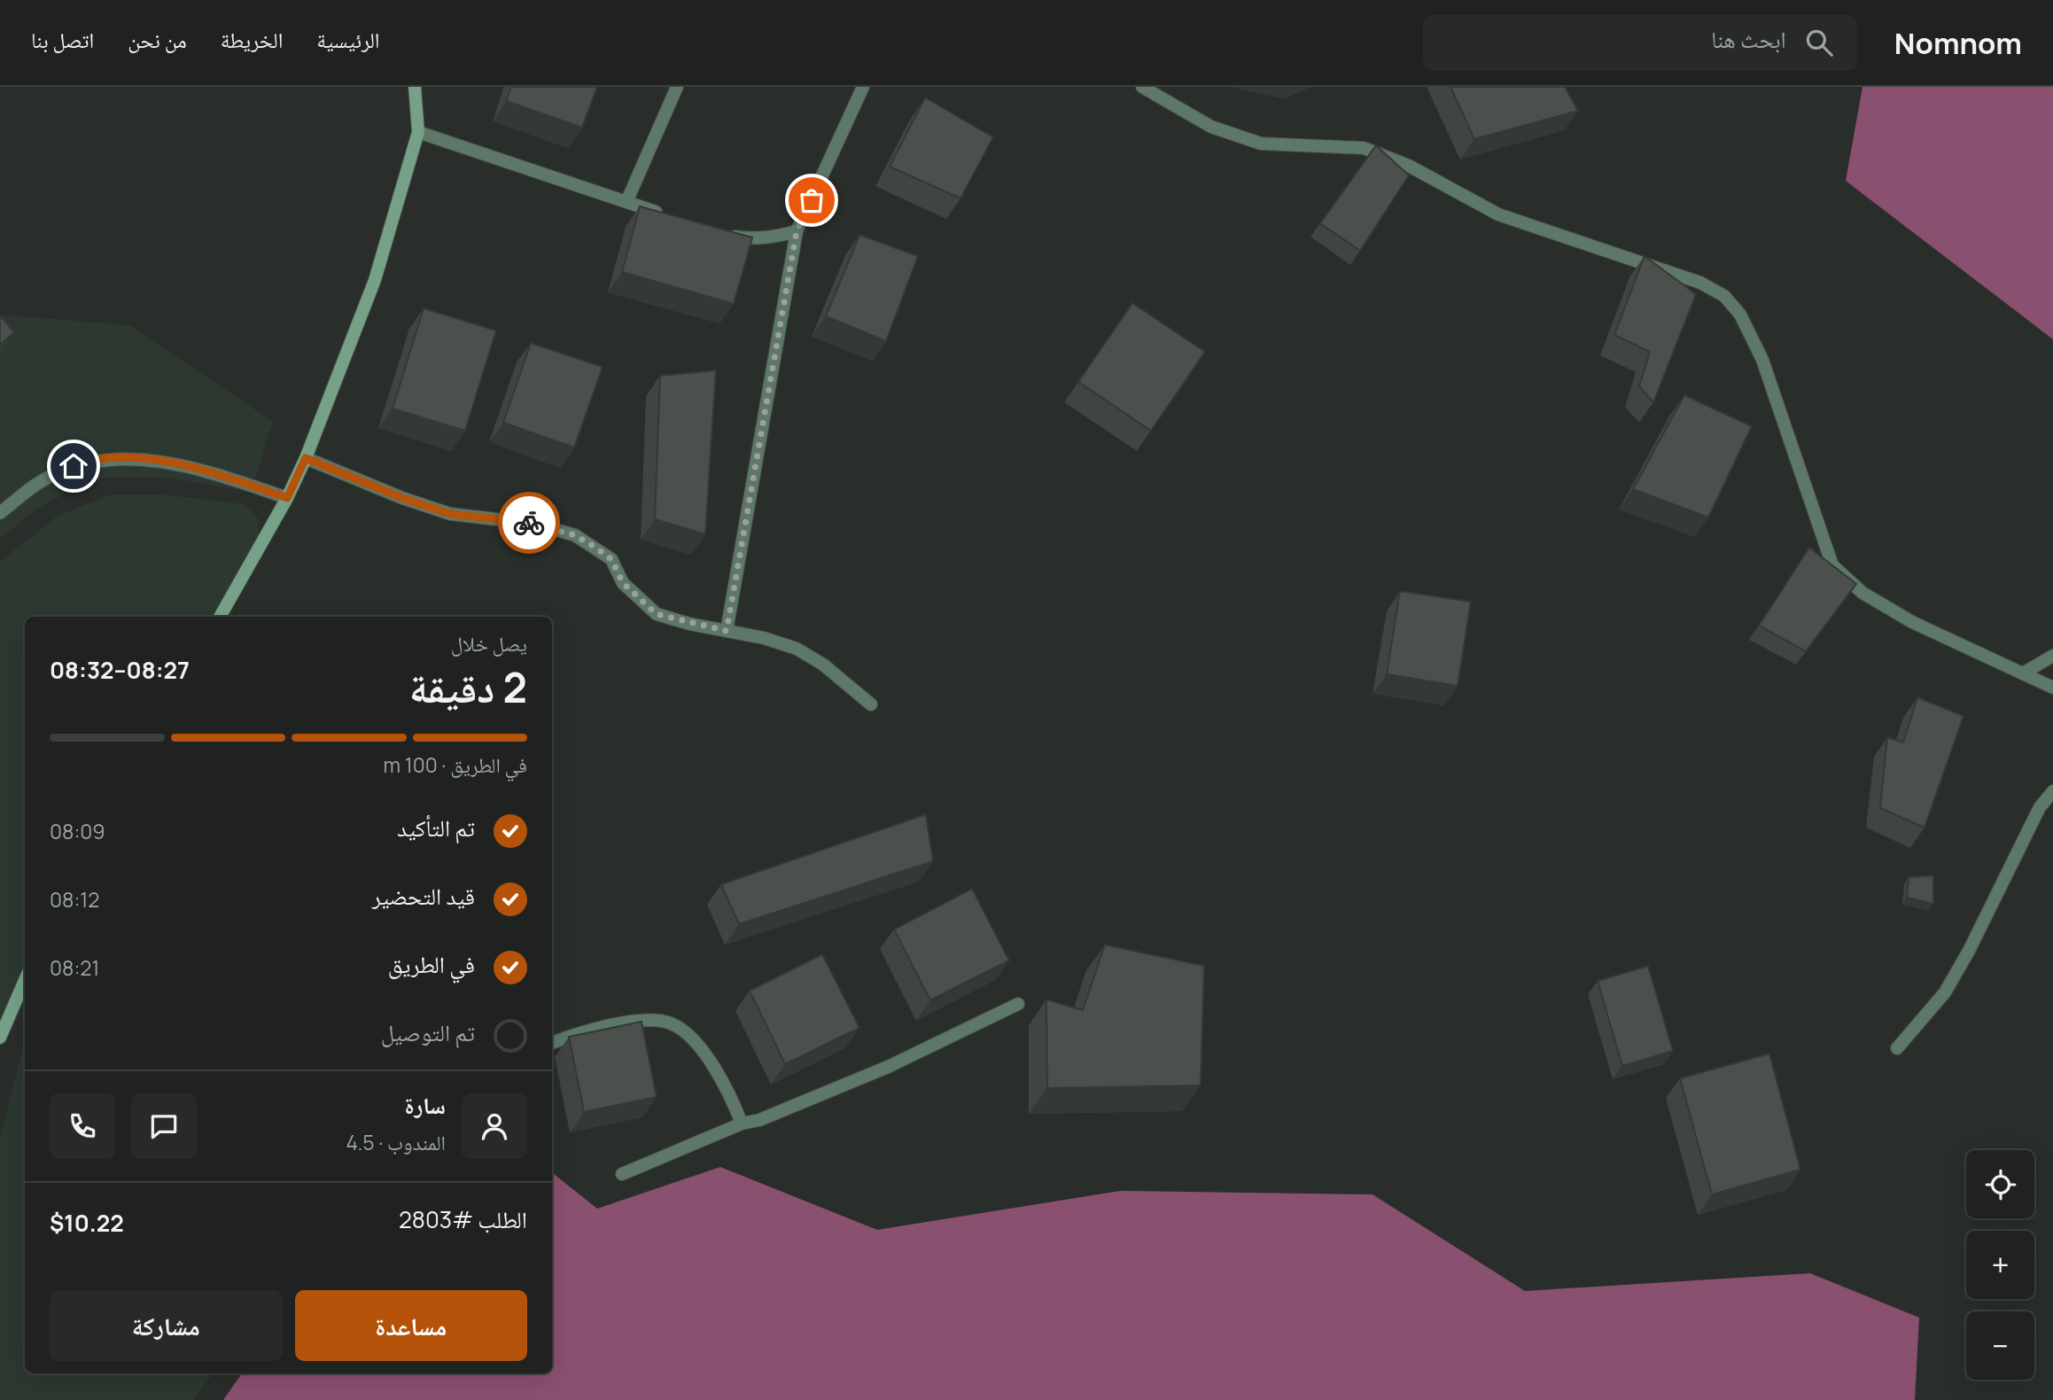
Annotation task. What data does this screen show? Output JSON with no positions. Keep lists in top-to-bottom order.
{
  "page": {
    "header": "Nomnom",
    "search": "ابحث هنا",
    "nav": [
      "الرئيسية",
      "الخريطة",
      "من نحن",
      "اتصل بنا"
    ],
    "heading": ["2 دقيقة", "يصل خلال", "08:27–08:32"],
    "panel": [
      "سارة",
      "المندوب · 4.5",
      "الطلب #2803",
      "$10.22"
    ],
    "bar": "في الطريق · 100 m",
    "list": [
      ["تم التأكيد", "08:09"],
      ["قيد التحضير", "08:12"],
      ["في الطريق", "08:21"],
      "تم التوصيل"
    ],
    "map_buttons": ["+", "−"],
    "buttons": ["مساعدة", "مشاركة"]
  }
}
